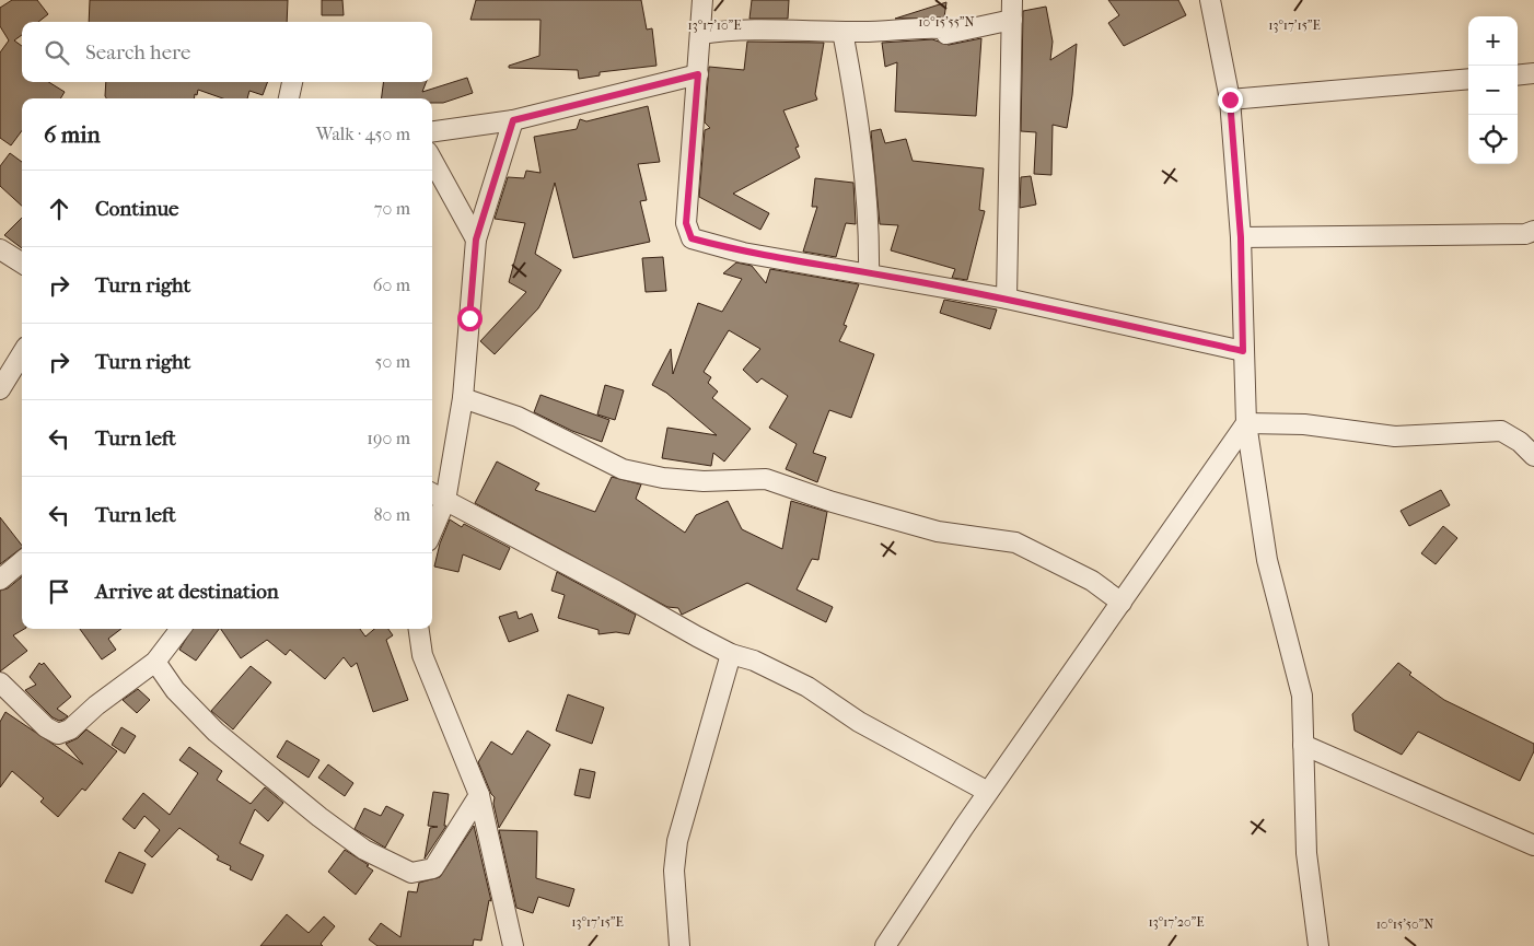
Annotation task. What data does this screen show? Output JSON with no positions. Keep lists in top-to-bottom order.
{
  "page": {
    "map_buttons": ["+", "−"],
    "search": "Search here",
    "heading": ["6 min", "Walk · 450 m"],
    "list": [
      ["Continue", "70 m"],
      ["Turn right", "60 m"],
      ["Turn right", "50 m"],
      ["Turn left", "190 m"],
      ["Turn left", "80 m"],
      "Arrive at destination"
    ]
  },
  "coordinates": [
    "10°15'55\"N",
    "13°17'10\"E",
    "13°17'15\"E",
    "13°17'20\"E",
    "10°15'50\"N"
  ]
}
